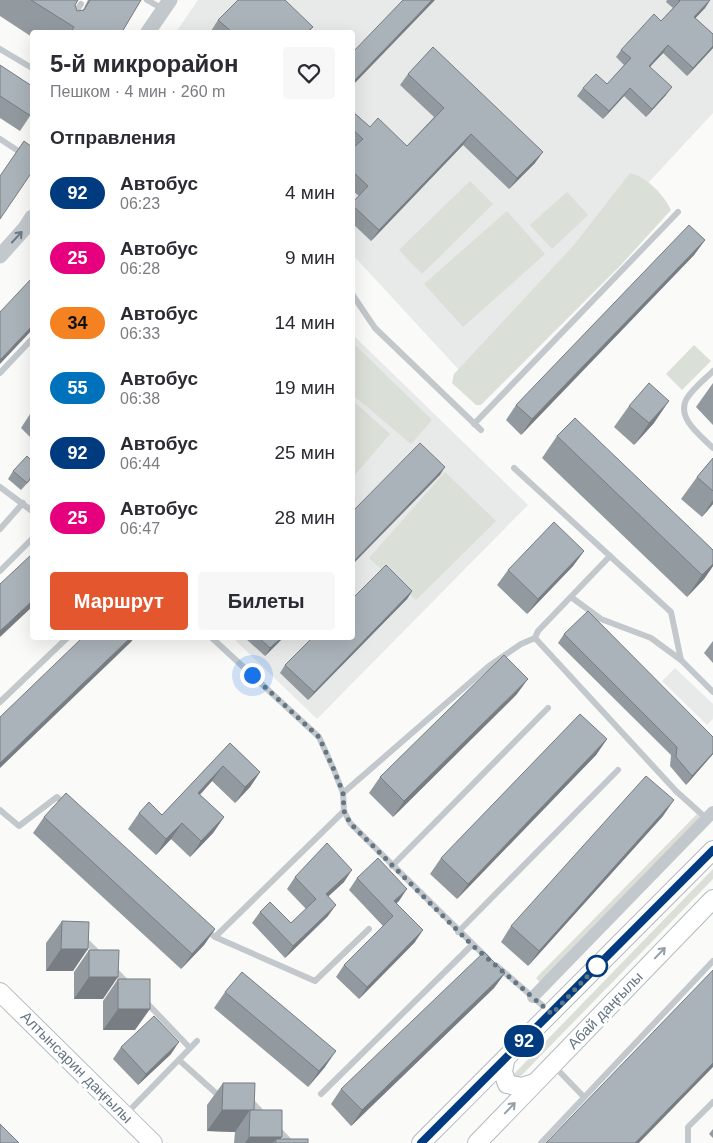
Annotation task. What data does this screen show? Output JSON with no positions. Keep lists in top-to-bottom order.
{
  "streets": {
    "main road": ["Абай даңғылы", "Алтынсарин даңғылы"]
  },
  "lines": ["bus line 92"],
  "page": {
    "on_map": "92",
    "heading": [
      ["5-й микрорайон", "Пешком · 4 мин · 260 m"],
      "Отправления"
    ],
    "list": [
      {
        "mark": "92",
        "name": "Автобус",
        "note": "06:23",
        "value": "4 мин"
      },
      {
        "mark": "25",
        "name": "Автобус",
        "note": "06:28",
        "value": "9 мин"
      },
      {
        "mark": "34",
        "name": "Автобус",
        "note": "06:33",
        "value": "14 мин"
      },
      {
        "mark": "55",
        "name": "Автобус",
        "note": "06:38",
        "value": "19 мин"
      },
      {
        "mark": "92",
        "name": "Автобус",
        "note": "06:44",
        "value": "25 мин"
      },
      {
        "mark": "25",
        "name": "Автобус",
        "note": "06:47",
        "value": "28 мин"
      }
    ],
    "buttons": ["Маршрут", "Билеты"]
  }
}
